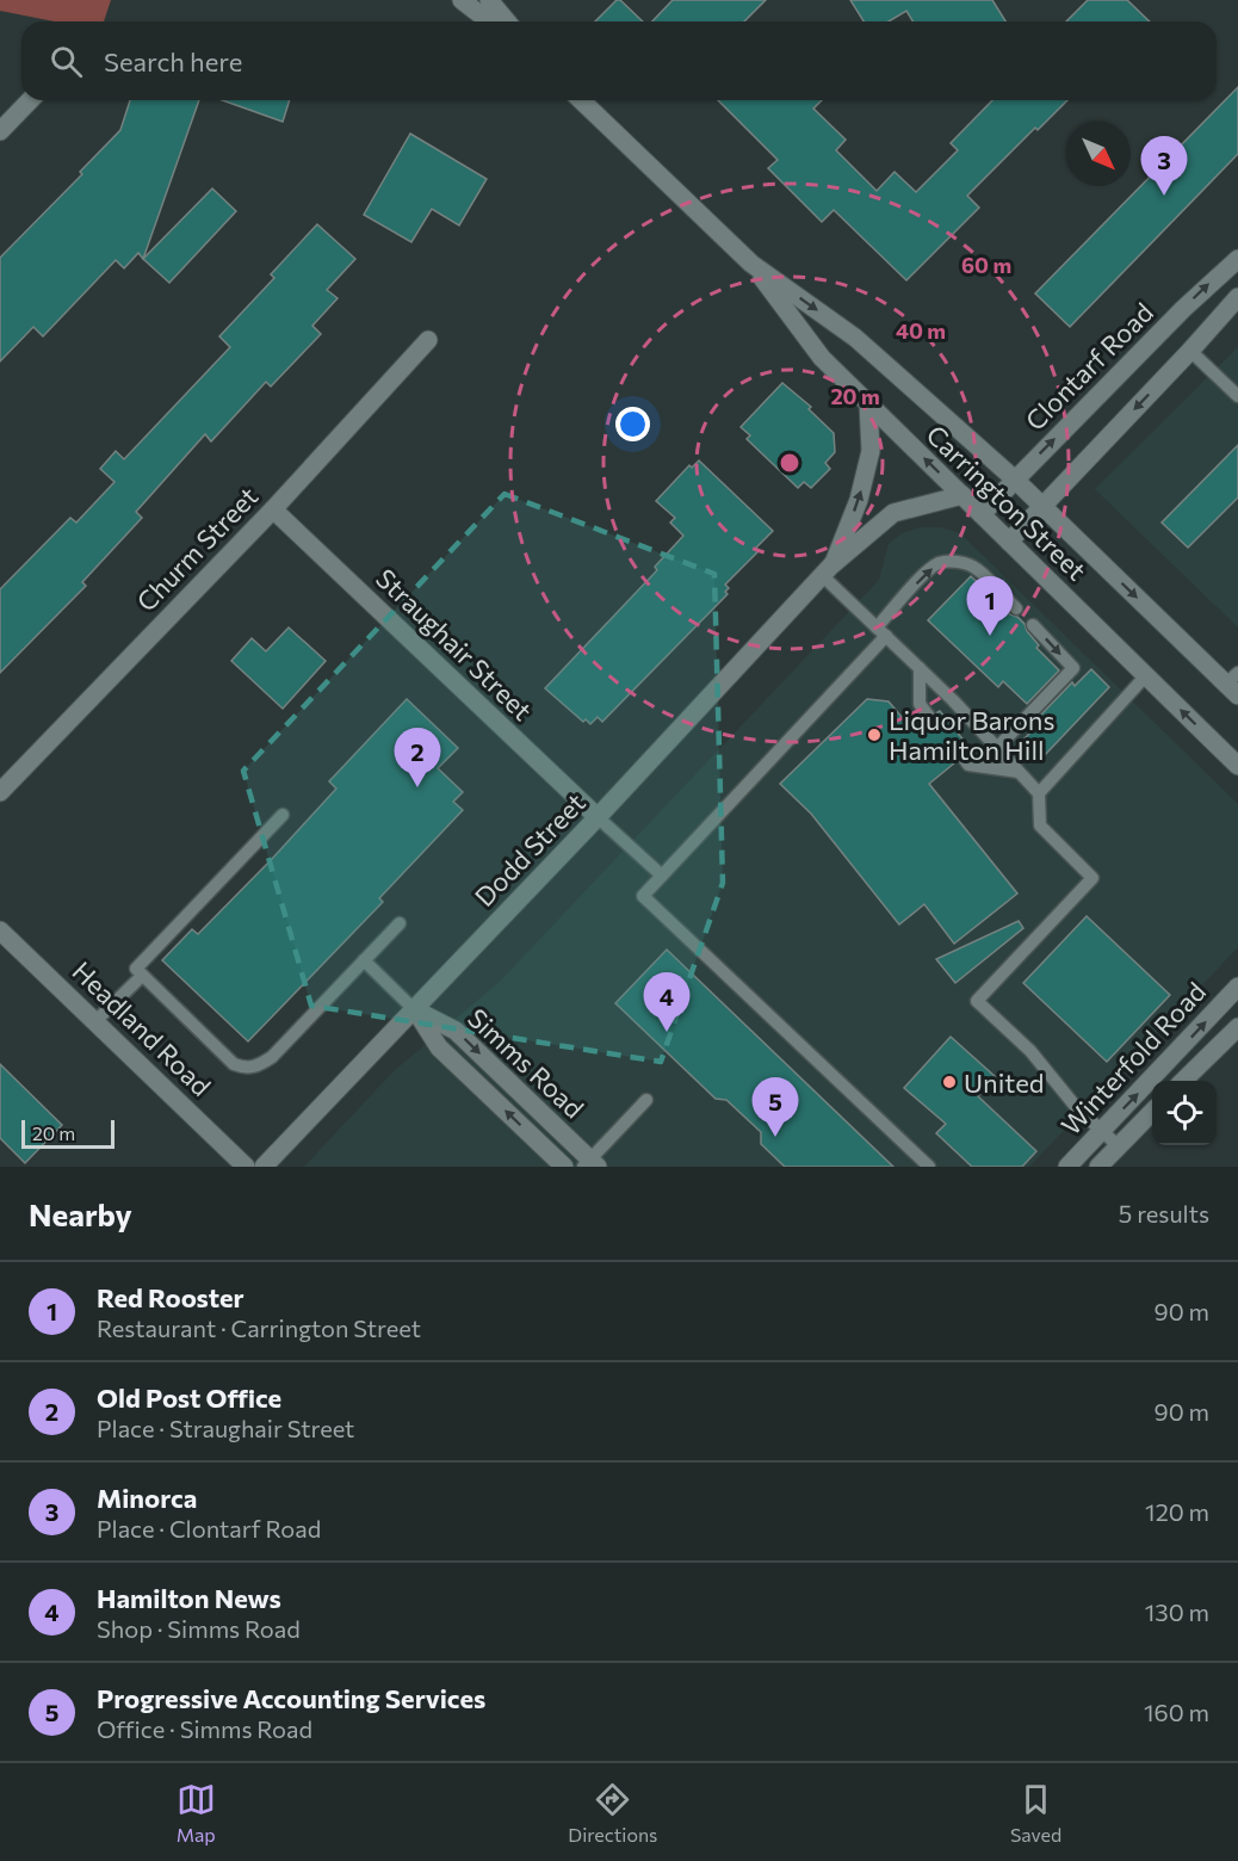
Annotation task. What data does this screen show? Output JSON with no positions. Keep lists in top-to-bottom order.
{
  "streets": {
    "street": [
      "Clontarf Road",
      "Carrington Street",
      "Churm Street",
      "Straughair Street",
      "Dodd Street",
      "Headland Road",
      "Winterfold Road",
      "Simms Road"
    ]
  },
  "crossings": [
    ["Clontarf Road", "Carrington Street"],
    ["Carrington Street", "Dodd Street"],
    ["Churm Street", "Straughair Street"],
    ["Straughair Street", "Dodd Street"],
    ["Dodd Street", "Simms Road"]
  ],
  "places": ["Liquor Barons Hamilton Hill", "United"],
  "scale_bar": "20 m",
  "north": "bottom right",
  "page": {
    "search": "Search here",
    "pins": [
      "3",
      "1",
      "2",
      "4",
      "5"
    ],
    "scale": "20 m",
    "heading": ["Nearby", "5 results"],
    "list": [
      {
        "mark": "1",
        "name": "Red Rooster",
        "note": "Restaurant · Carrington Street",
        "value": "90 m"
      },
      {
        "mark": "2",
        "name": "Old Post Office",
        "note": "Place · Straughair Street",
        "value": "90 m"
      },
      {
        "mark": "3",
        "name": "Minorca",
        "note": "Place · Clontarf Road",
        "value": "120 m"
      },
      {
        "mark": "4",
        "name": "Hamilton News",
        "note": "Shop · Simms Road",
        "value": "130 m"
      },
      {
        "mark": "5",
        "name": "Progressive Accounting Services",
        "note": "Office · Simms Road",
        "value": "160 m"
      }
    ],
    "nav": ["Map", "Directions", "Saved"]
  },
  "rings": ["60 m", "40 m", "20 m"]
}
